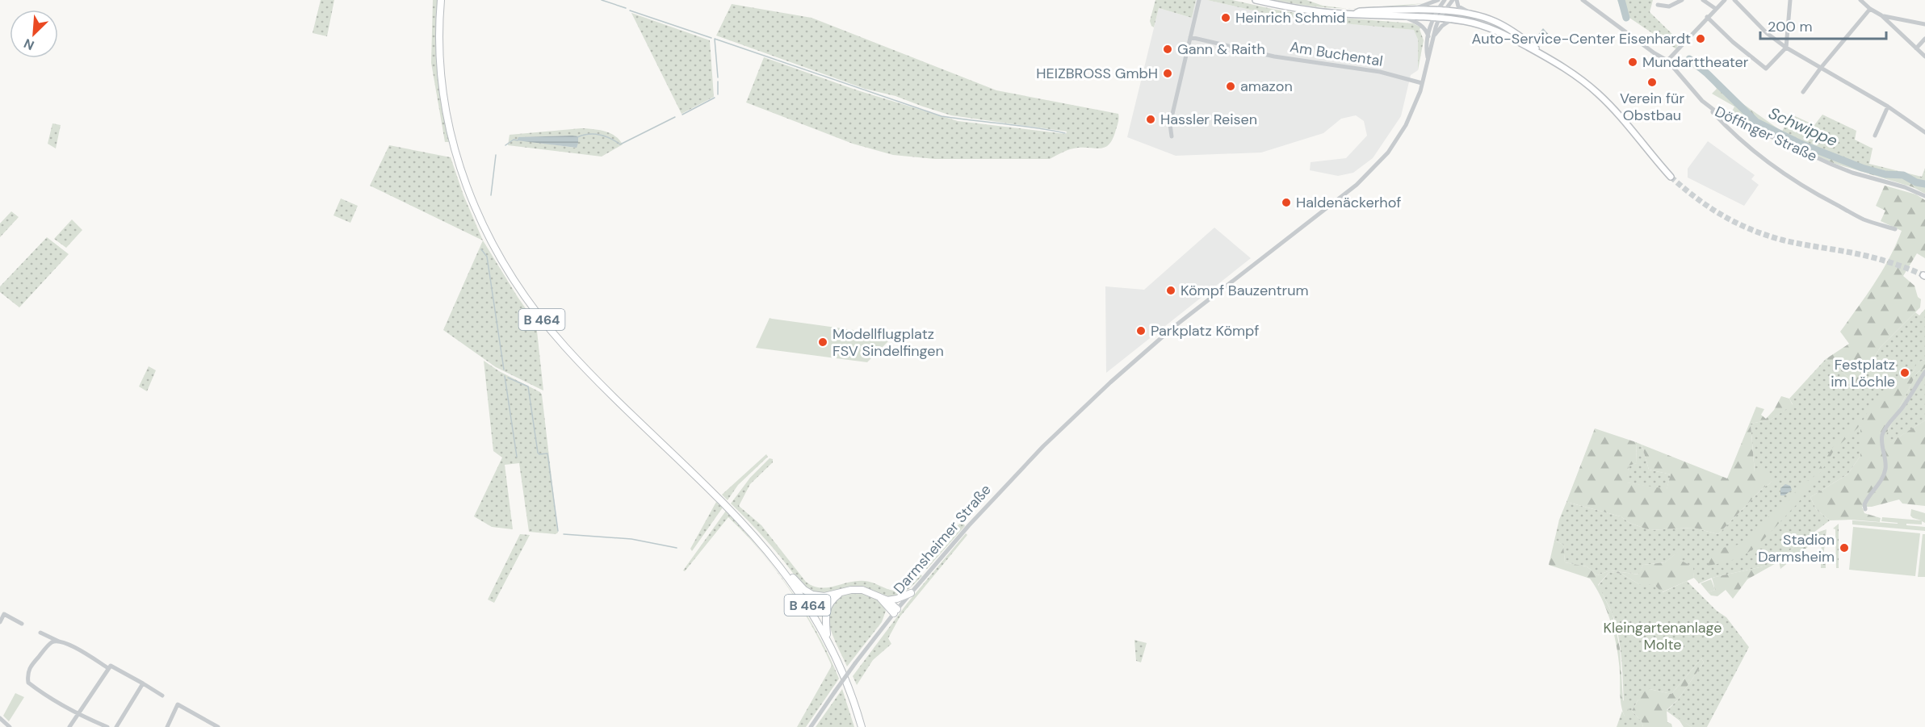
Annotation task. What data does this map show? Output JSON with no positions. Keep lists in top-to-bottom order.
{
  "streets": {
    "highway": ["B 464"],
    "street": ["Am Buchental", "Döffinger Straße", "Darmsheimer Straße"]
  },
  "crossings": [
    ["Am Buchental", "Darmsheimer Straße"]
  ],
  "water": ["Schwippe"],
  "parks": ["Kleingartenanlage Molte"],
  "places": [
    "Heinrich Schmid",
    "Auto-Service-Center Eisenhardt",
    "Gann & Raith",
    "Mundarttheater",
    "HEIZBROSS GmbH",
    "Verein für Obstbau",
    "amazon",
    "Hassler Reisen",
    "Haldenäckerhof",
    "Kömpf Bauzentrum",
    "Parkplatz Kömpf",
    "Modellflugplatz FSV Sindelfingen",
    "Festplatz im Löchle",
    "Stadion Darmsheim"
  ],
  "scale_bar": "200 m",
  "north": "bottom left"
}
